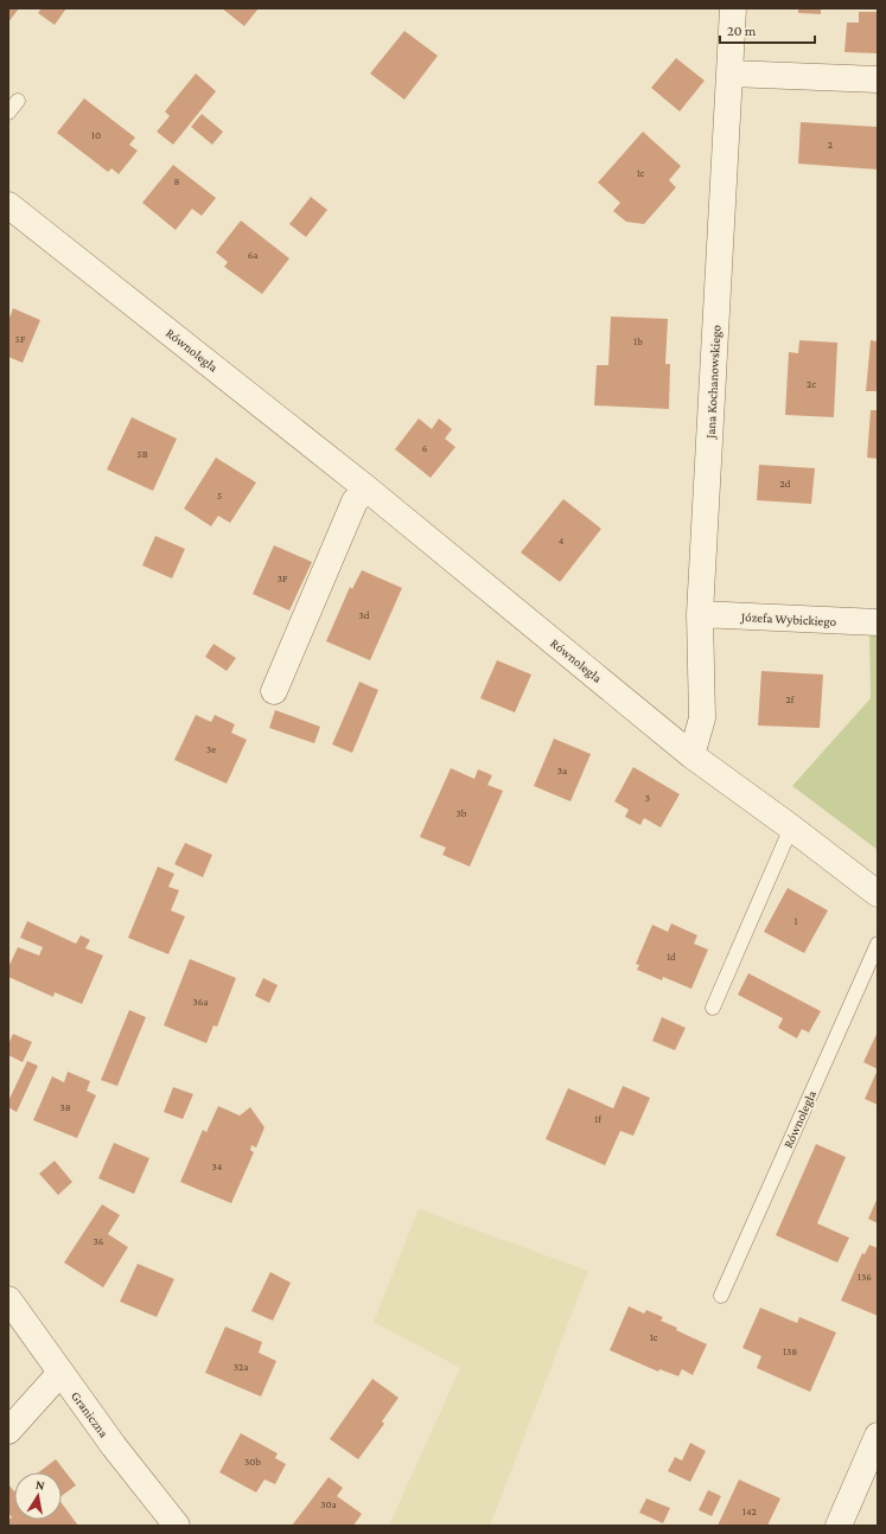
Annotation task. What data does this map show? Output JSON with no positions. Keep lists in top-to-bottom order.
{
  "streets": {
    "street": [
      "Równoległa",
      "Jana Kochanowskiego",
      "Józefa Wybickiego",
      "Graniczna"
    ]
  },
  "crossings": [
    ["Równoległa", "Jana Kochanowskiego"],
    ["Jana Kochanowskiego", "Józefa Wybickiego"]
  ],
  "house_numbers": [
    "10",
    "2",
    "1c",
    "8",
    "6a",
    "5F",
    "1b",
    "2c",
    "6",
    "5B",
    "2d",
    "5",
    "4",
    "3F",
    "3d",
    "2f",
    "3e",
    "3a",
    "3",
    "3b",
    "1",
    "1d",
    "36a",
    "38",
    "1f",
    "34",
    "36",
    "136",
    "1c",
    "138",
    "32a",
    "30b",
    "30a",
    "142"
  ],
  "scale_bar": "20 m",
  "north": "top"
}
